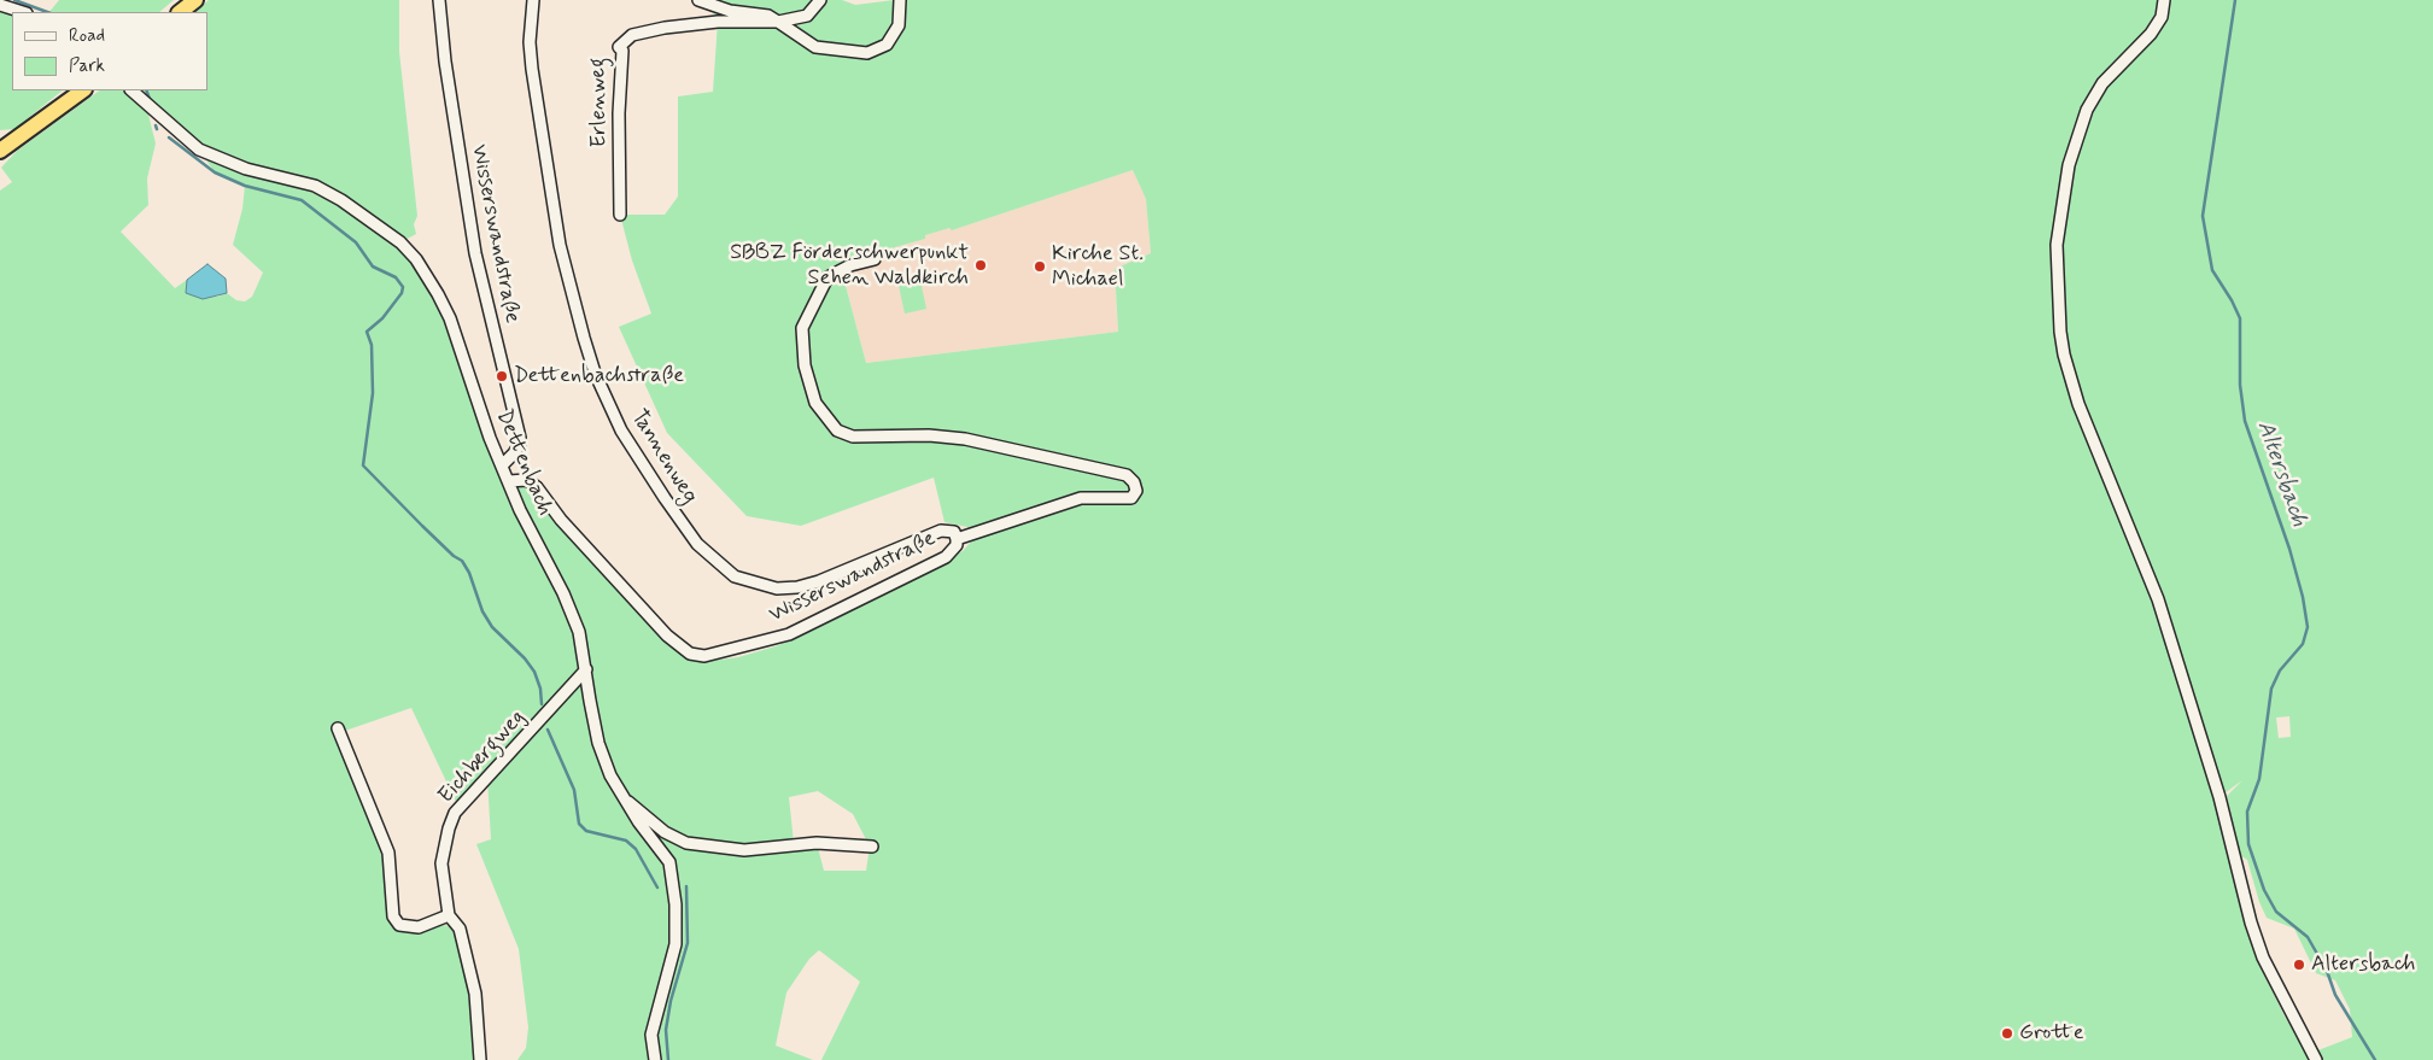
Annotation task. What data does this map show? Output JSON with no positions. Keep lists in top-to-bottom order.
{
  "streets": {
    "street": [
      "Erlenweg",
      "Wisserswandstraße",
      "Tannenweg",
      "Dettenbach",
      "Eichbergweg"
    ]
  },
  "crossings": [
    ["Wisserswandstraße", "Tannenweg"],
    ["Wisserswandstraße", "Dettenbach"],
    ["Dettenbach", "Eichbergweg"]
  ],
  "water": ["Altersbach"],
  "places": [
    "SBBZ Förderschwerpunkt Sehen Waldkirch",
    "Kirche St. Michael",
    "Dettenbachstraße",
    "Altersbach",
    "Grotte"
  ],
  "legend": ["Road", "Park"]
}
